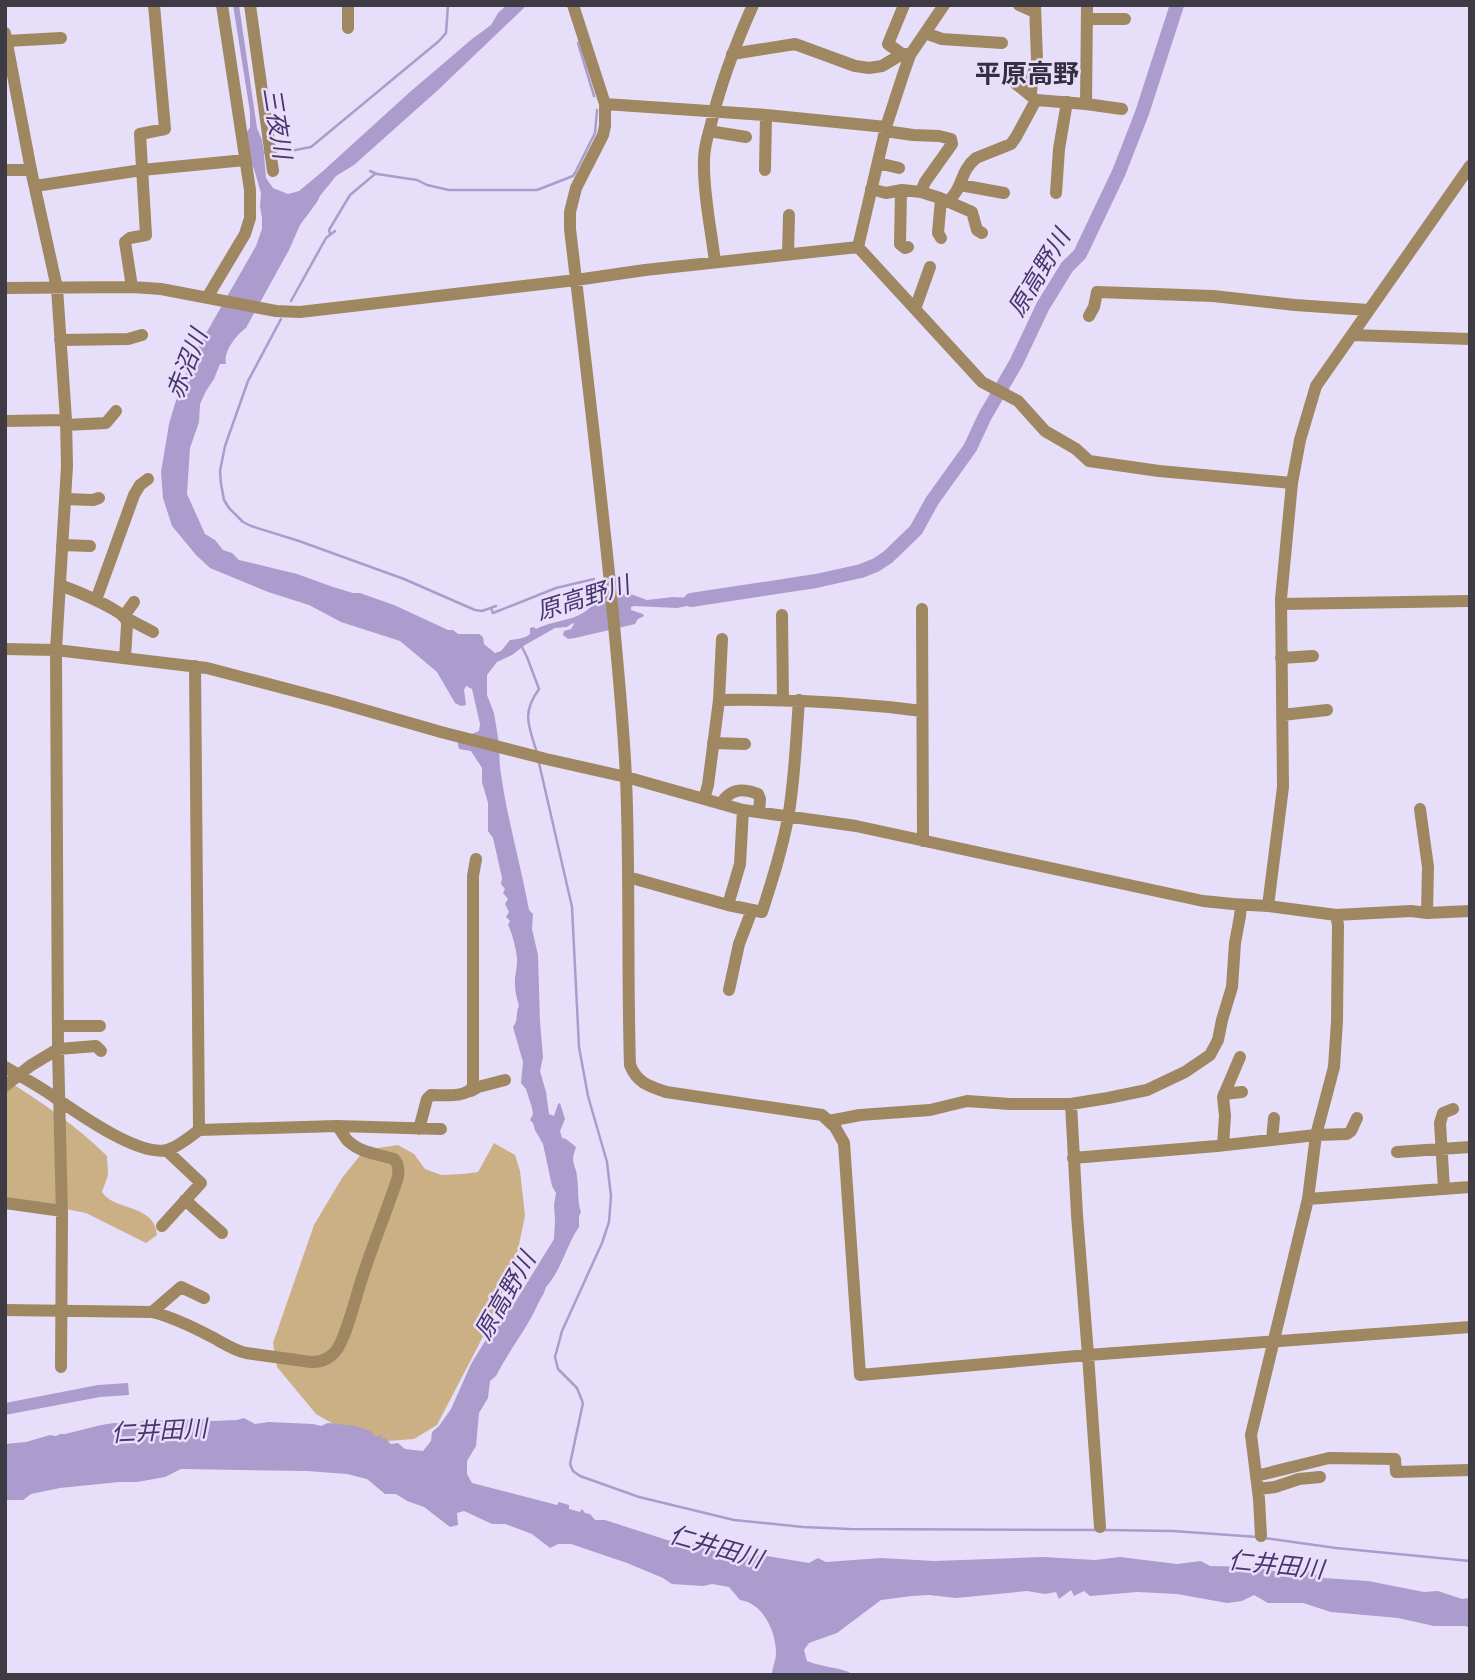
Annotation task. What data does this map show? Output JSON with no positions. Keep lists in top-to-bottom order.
{
  "districts": ["平原高野"],
  "water": [
    "三夜川",
    "原高野川",
    "赤沼川",
    "仁井田川"
  ]
}
